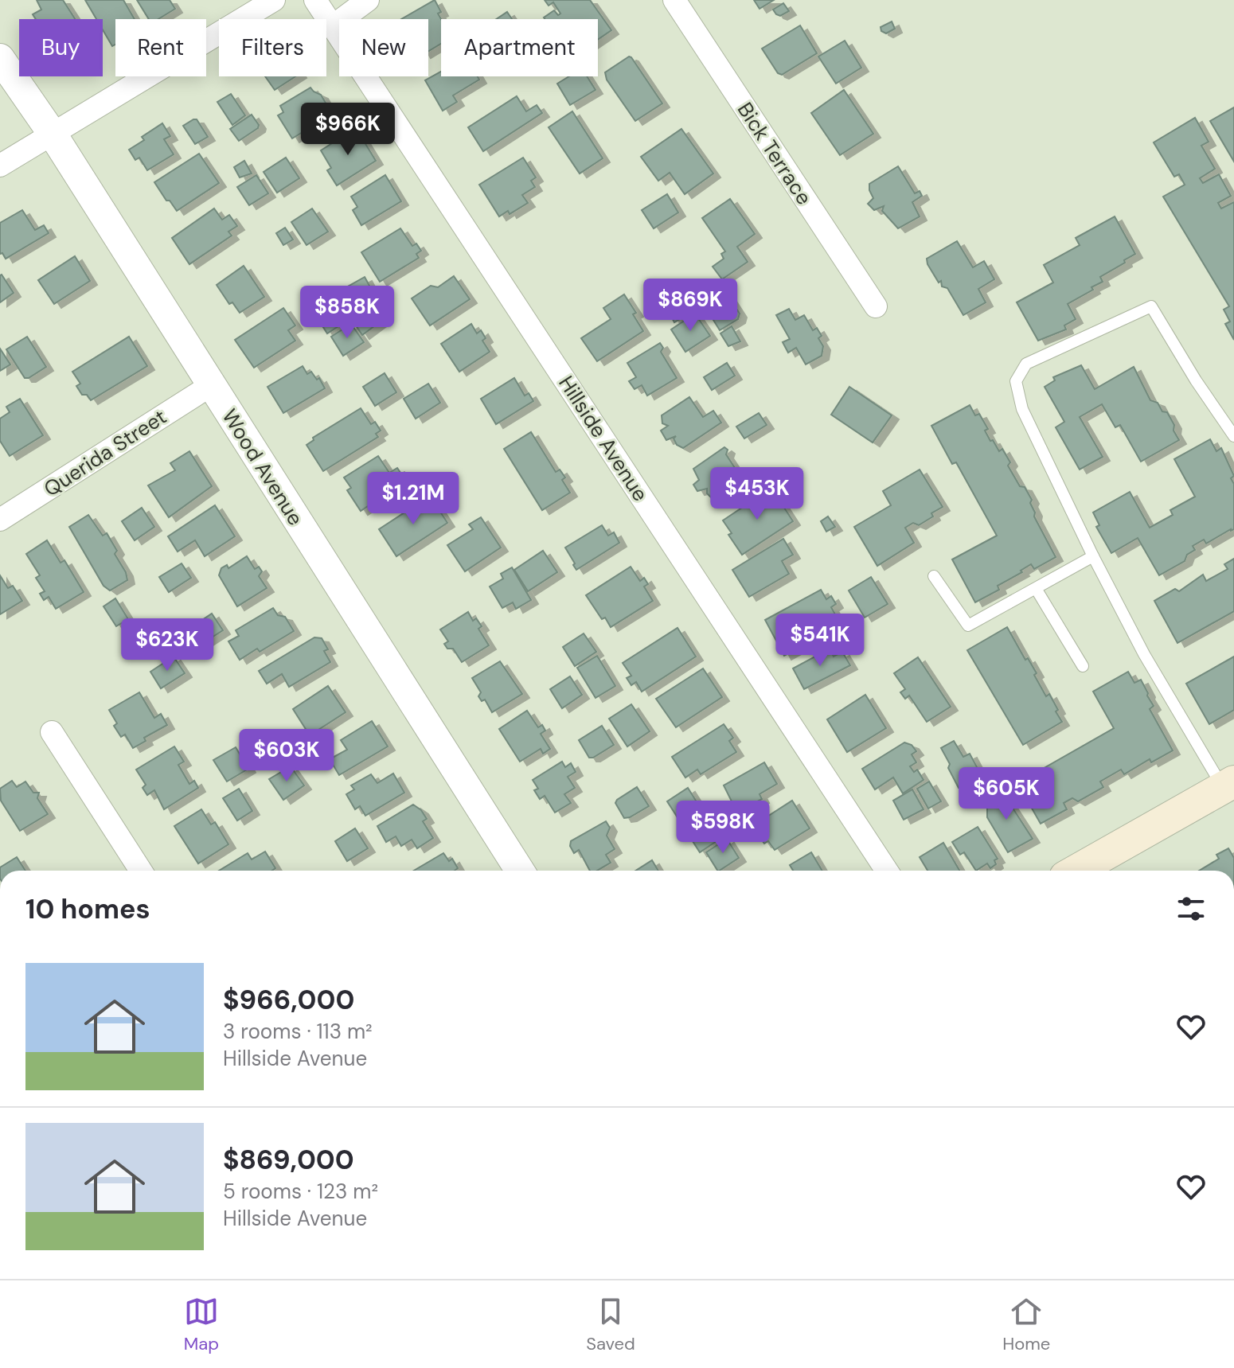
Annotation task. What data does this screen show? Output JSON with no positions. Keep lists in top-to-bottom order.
{
  "streets": {
    "street": [
      "Bick Terrace",
      "Hillside Avenue",
      "Querida Street",
      "Wood Avenue"
    ]
  },
  "crossings": [
    ["Querida Street", "Wood Avenue"]
  ],
  "page": {
    "chip": [
      "Buy",
      "Rent",
      "Filters",
      "New",
      "Apartment"
    ],
    "price": [
      "$966K",
      "$869K",
      "$858K",
      "$453K",
      "$1.21M",
      "$541K",
      "$623K",
      "$603K",
      "$605K",
      "$598K"
    ],
    "heading": "10 homes",
    "list": [
      {
        "name": "$966,000",
        "note": "3 rooms · 113 m² · Hillside Avenue"
      },
      {
        "name": "$869,000",
        "note": "5 rooms · 123 m² · Hillside Avenue"
      }
    ],
    "tabs": ["Map", "Saved", "Home"]
  }
}
